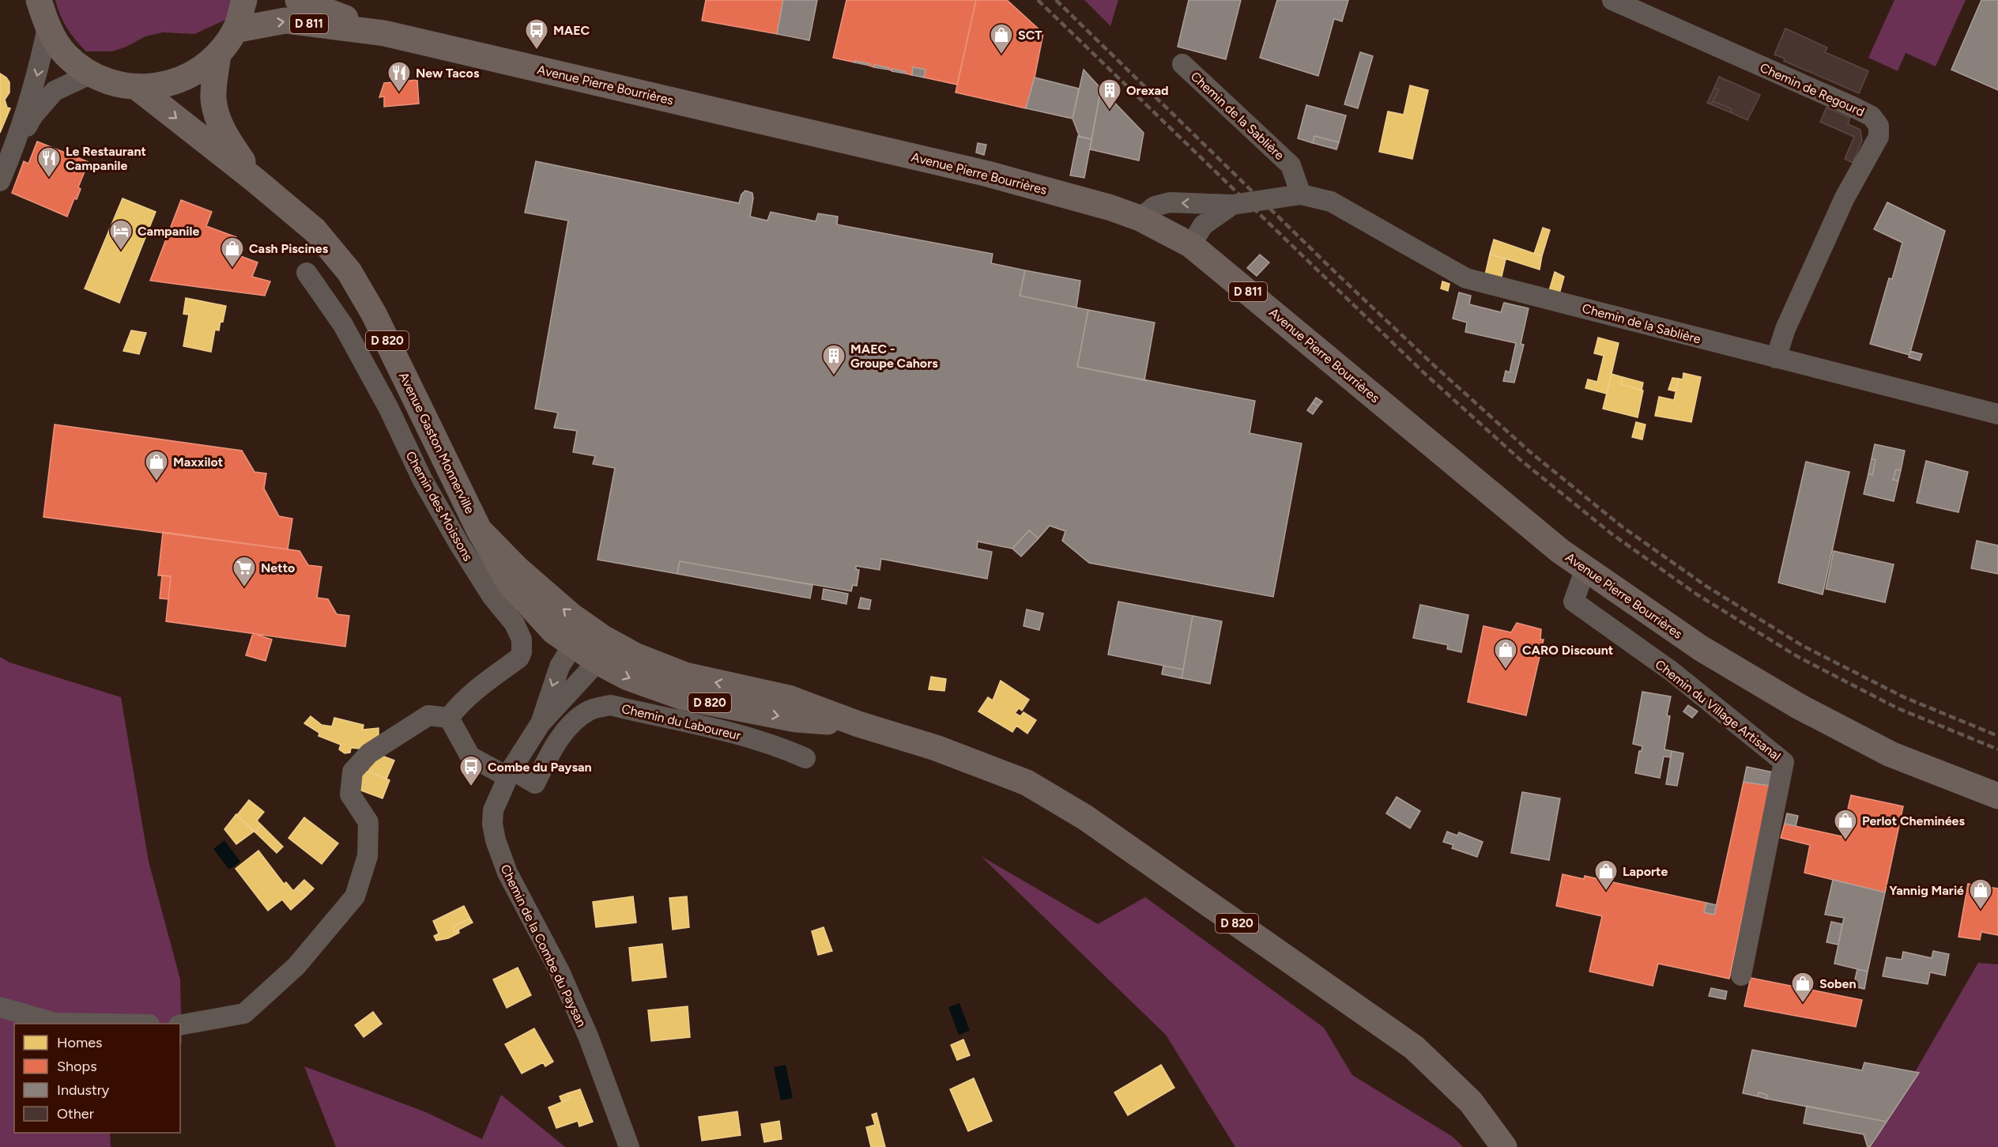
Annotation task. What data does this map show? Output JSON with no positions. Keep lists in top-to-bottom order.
{
  "streets": {
    "main road": [
      "D 811",
      "Avenue Pierre Bourrières",
      "D 820",
      "Avenue Gaston Monnerville"
    ],
    "street": [
      "Chemin de Regourd",
      "Chemin de la Sablière",
      "Chemin des Moissons",
      "Chemin du Village Artisanal",
      "Chemin du Laboureur",
      "Chemin de la Combe du Paysan"
    ]
  },
  "crossings": [
    ["Avenue Pierre Bourrières", "Chemin de la Sablière"],
    ["Avenue Pierre Bourrières", "Chemin du Village Artisanal"],
    ["Chemin de Regourd", "Chemin de la Sablière"],
    ["Avenue Gaston Monnerville", "Chemin de la Combe du Paysan"],
    ["Chemin du Laboureur", "Chemin de la Combe du Paysan"]
  ],
  "places": {
    "bus stop": ["MAEC", "Combe du Paysan"],
    "shop": [
      "SCT",
      "Cash Piscines",
      "Maxxilot",
      "CARO Discount",
      "Perlot Cheminées",
      "Laporte",
      "Yannig Marié",
      "Soben"
    ],
    "restaurant": ["New Tacos", "Le Restaurant Campanile"],
    "building": ["Orexad", "MAEC - Groupe Cahors"],
    "hotel": ["Campanile"],
    "supermarket": ["Netto"]
  },
  "legend": [
    "Homes",
    "Shops",
    "Industry",
    "Other"
  ]
}
